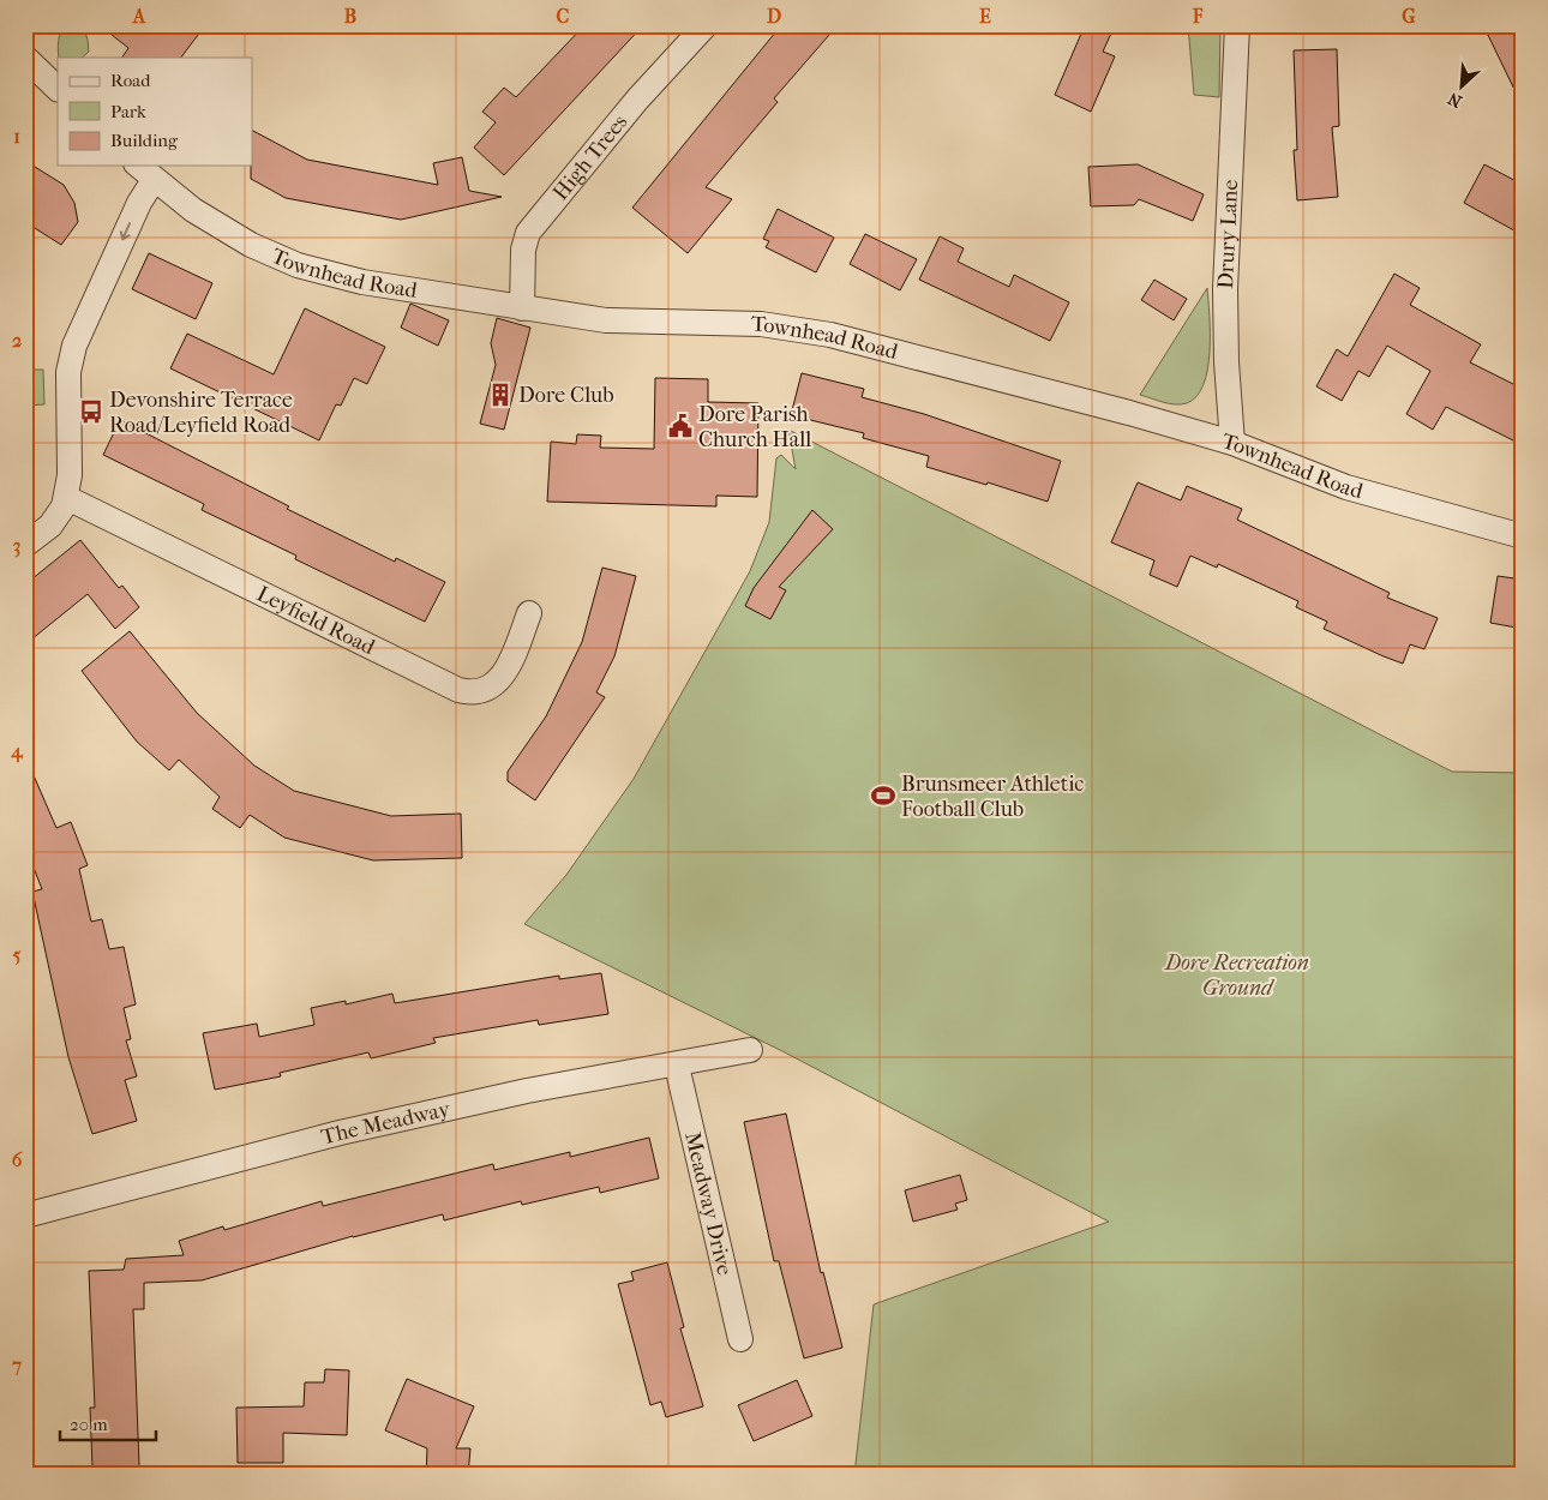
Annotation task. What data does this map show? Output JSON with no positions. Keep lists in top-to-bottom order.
{
  "streets": {
    "street": [
      "High Trees",
      "Drury Lane",
      "Townhead Road",
      "Leyfield Road",
      "The Meadway",
      "Meadway Drive"
    ]
  },
  "crossings": [
    ["High Trees", "Townhead Road"],
    ["Drury Lane", "Townhead Road"],
    ["The Meadway", "Meadway Drive"]
  ],
  "parks": ["Dore Recreation Ground"],
  "places": {
    "building": ["Dore Club"],
    "bus stop": ["Devonshire Terrace Road/Leyfield Road"],
    "public building": ["Dore Parish Church Hall"],
    "sports": ["Brunsmeer Athletic Football Club"]
  },
  "legend": ["Road", "Park", "Building"],
  "scale_bar": "20 m",
  "north": "bottom left",
  "grid": {
    "columns": [
      "A",
      "B",
      "C",
      "D",
      "E",
      "F",
      "G"
    ],
    "rows": [
      "1",
      "2",
      "3",
      "4",
      "5",
      "6",
      "7"
    ]
  }
}
